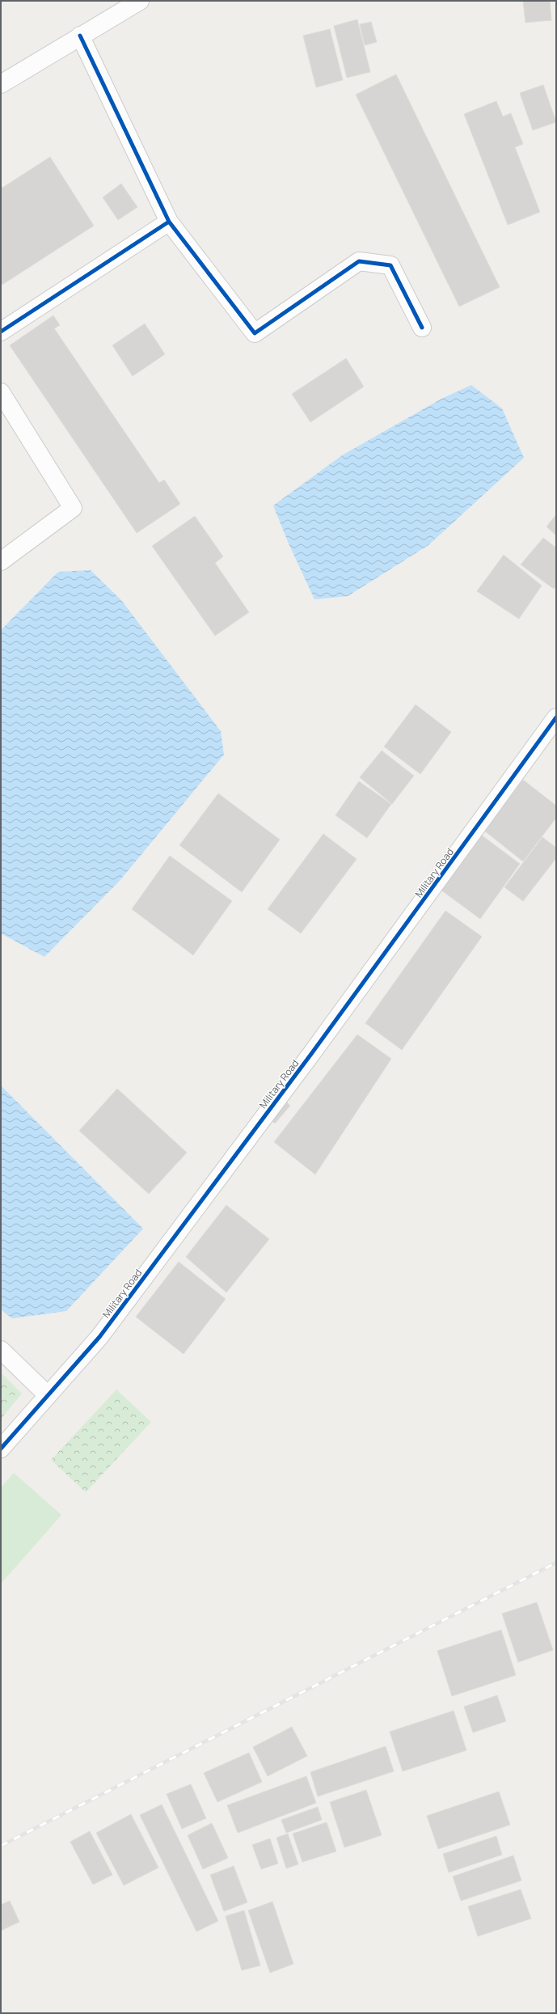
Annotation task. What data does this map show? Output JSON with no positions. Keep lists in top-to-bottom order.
{
  "streets": {
    "street": ["Military Road"]
  }
}
